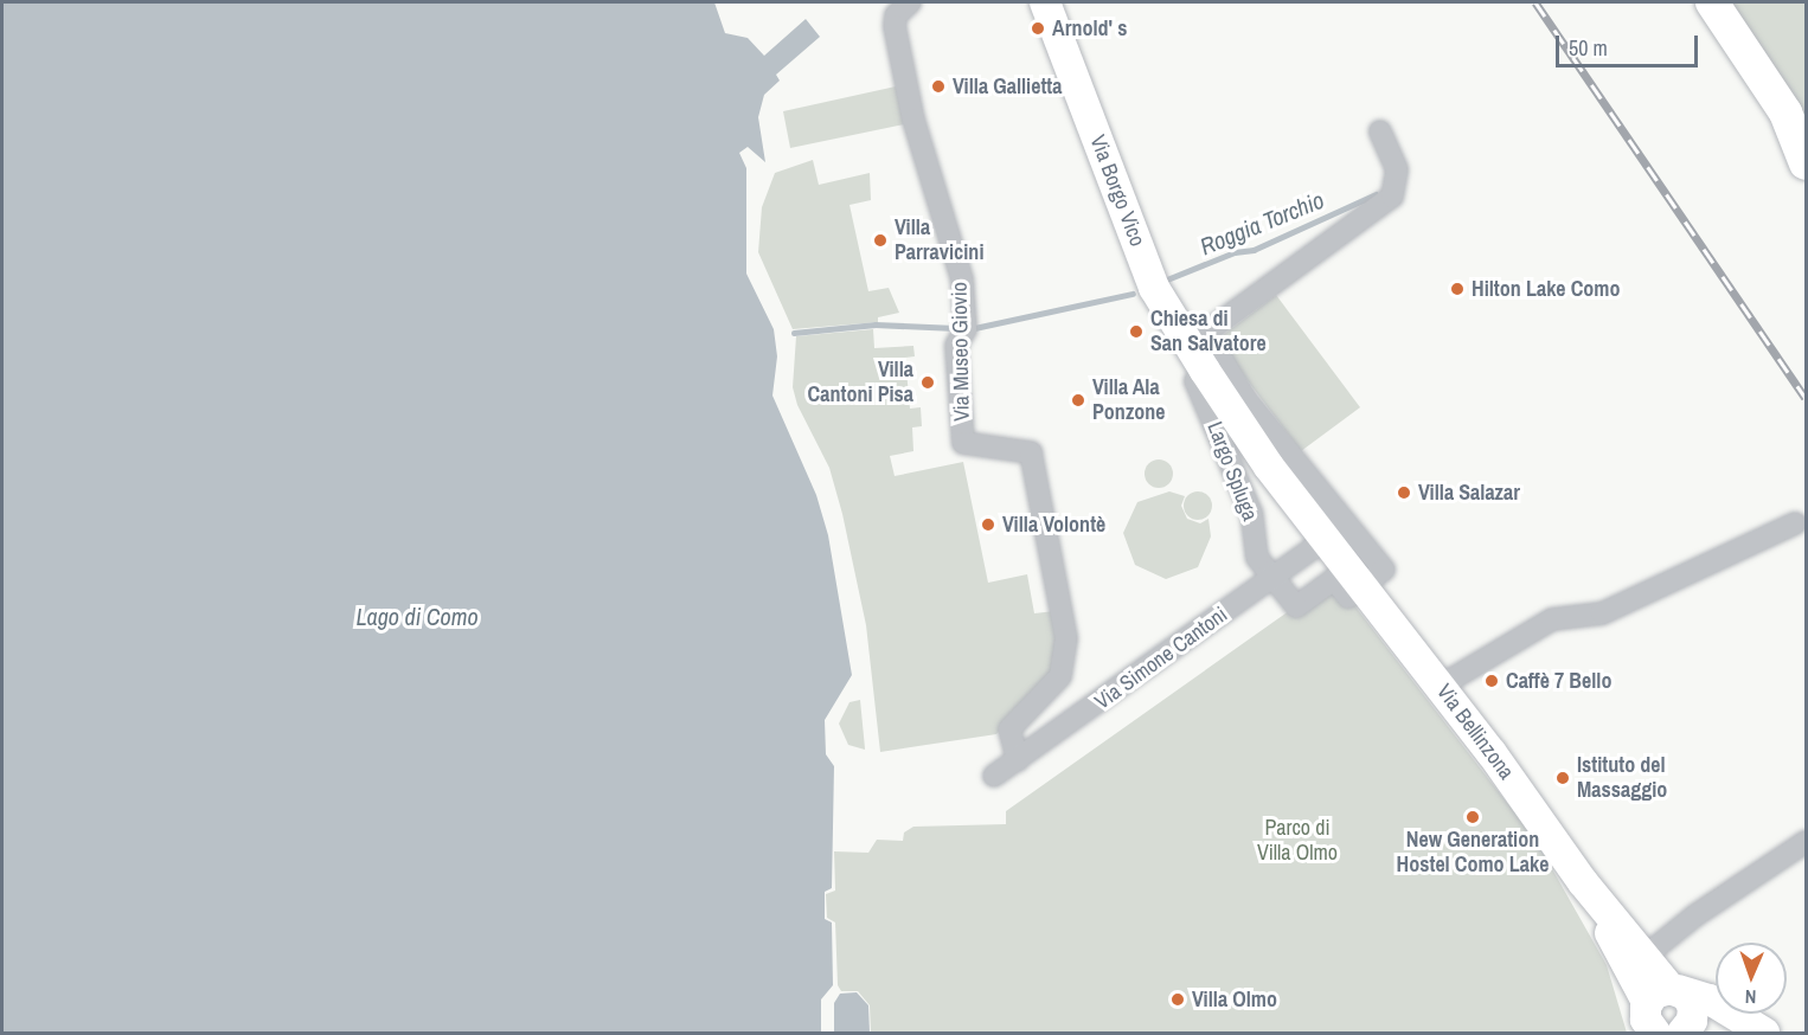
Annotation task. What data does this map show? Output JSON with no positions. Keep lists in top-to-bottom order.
{
  "streets": {
    "main road": ["Via Borgo Vico", "Largo Spluga", "Via Bellinzona"],
    "street": ["Via Museo Giovio", "Via Simone Cantoni"]
  },
  "crossings": [
    ["Via Borgo Vico", "Largo Spluga"],
    ["Via Museo Giovio", "Via Simone Cantoni"],
    ["Largo Spluga", "Via Simone Cantoni"],
    ["Largo Spluga", "Via Bellinzona"]
  ],
  "water": ["Roggia Torchio", "Lago di Como"],
  "parks": ["Parco di Villa Olmo"],
  "places": [
    "Arnold' s",
    "Villa Gallietta",
    "Villa Parravicini",
    "Hilton Lake Como",
    "Chiesa di San Salvatore",
    "Villa Cantoni Pisa",
    "Villa Ala Ponzone",
    "Villa Salazar",
    "Villa Volontè",
    "Caffè 7 Bello",
    "Istituto del Massaggio",
    "New Generation Hostel Como Lake",
    "Villa Olmo"
  ],
  "scale_bar": "50 m",
  "north": "bottom"
}
